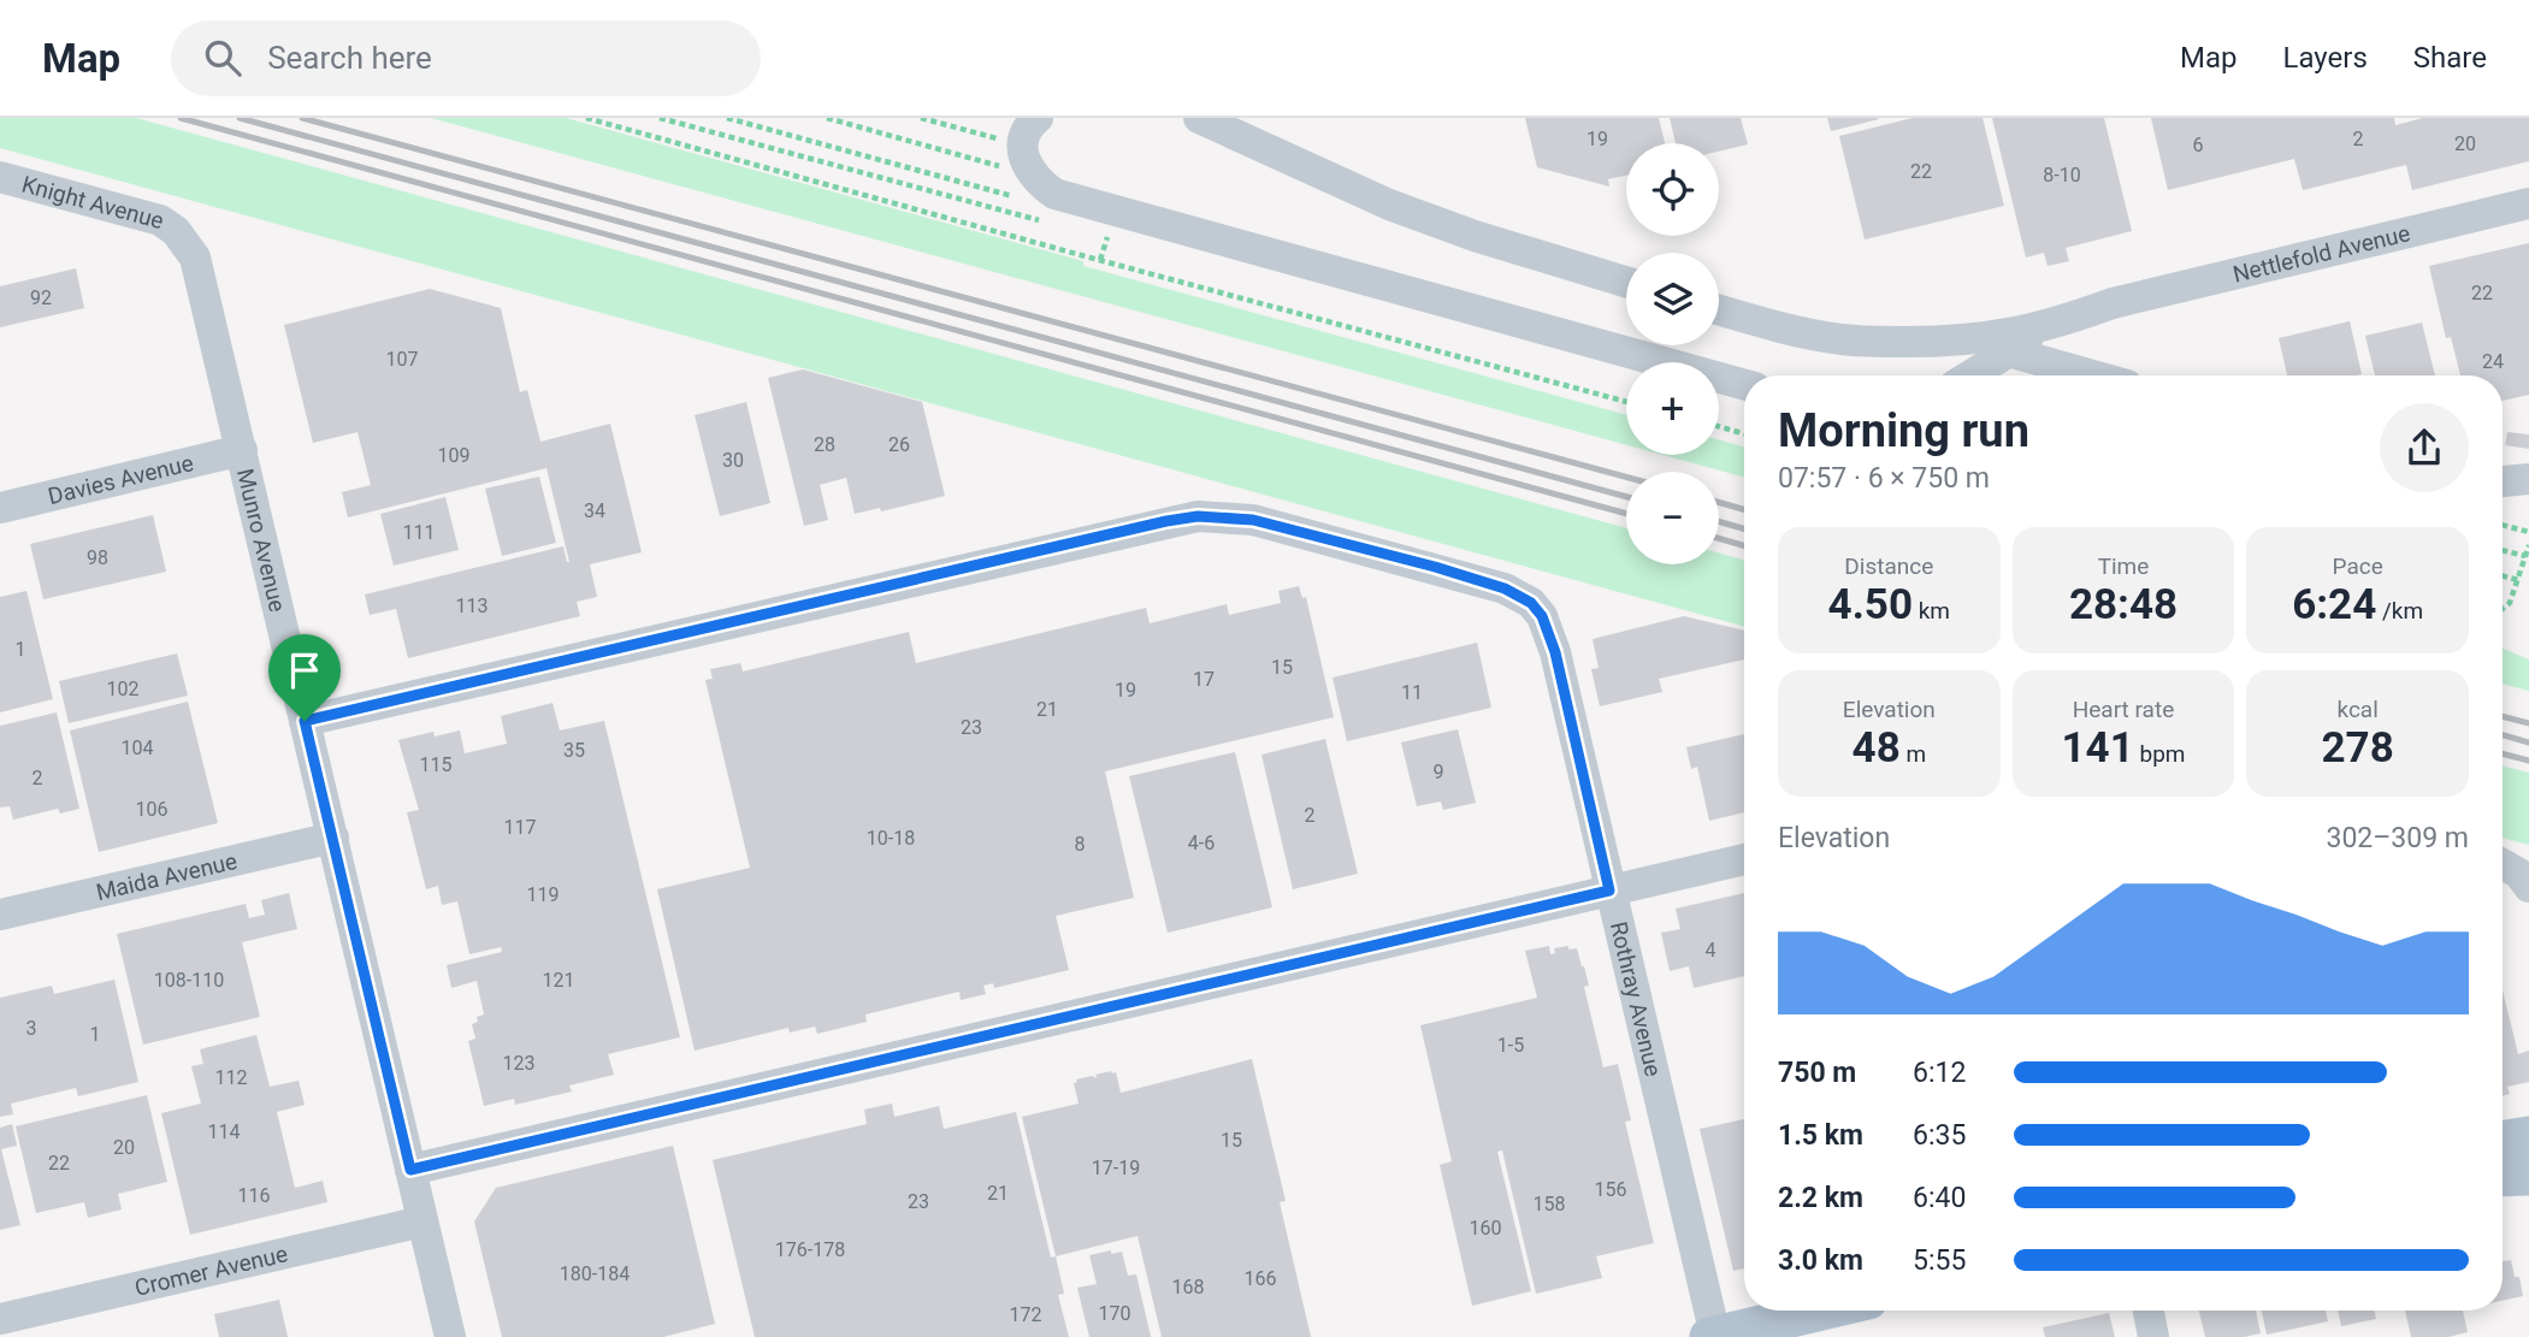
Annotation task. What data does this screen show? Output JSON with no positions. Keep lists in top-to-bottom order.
{
  "streets": {
    "street": [
      "Knight Avenue",
      "Nettlefold Avenue",
      "Davies Avenue",
      "Munro Avenue",
      "Maida Avenue",
      "Rothray Avenue",
      "Cromer Avenue"
    ]
  },
  "crossings": [
    ["Knight Avenue", "Munro Avenue"],
    ["Davies Avenue", "Munro Avenue"],
    ["Munro Avenue", "Maida Avenue"],
    ["Munro Avenue", "Rothray Avenue"],
    ["Munro Avenue", "Cromer Avenue"]
  ],
  "house_numbers": [
    "19",
    "2",
    "20",
    "6",
    "22",
    "8-10",
    "22",
    "92",
    "107",
    "24",
    "28",
    "26",
    "109",
    "30",
    "34",
    "111",
    "98",
    "113",
    "1",
    "15",
    "17",
    "102",
    "19",
    "11",
    "21",
    "23",
    "104",
    "35",
    "115",
    "9",
    "2",
    "106",
    "2",
    "117",
    "10-18",
    "4-6",
    "8",
    "119",
    "4",
    "108-110",
    "121",
    "3",
    "1",
    "1-5",
    "123",
    "112",
    "114",
    "15",
    "20",
    "22",
    "17-19",
    "156",
    "21",
    "116",
    "23",
    "158",
    "160",
    "176-178",
    "180-184",
    "166",
    "168",
    "170",
    "172"
  ],
  "page": {
    "header": "Map",
    "search": "Search here",
    "nav": ["Map", "Layers", "Share"],
    "map_buttons": ["+", "−"],
    "heading": ["Morning run", "07:57 · 6 × 750 m"],
    "stats": [
      ["Distance", "4.50 km"],
      ["Time", "28:48"],
      ["Pace", "6:24 /km"],
      ["Elevation", "48 m"],
      ["Heart rate", "141 bpm"],
      ["kcal", "278"]
    ],
    "chart": ["Elevation", "302–309 m"],
    "list": [
      {
        "name": "750 m",
        "note": "6:12"
      },
      {
        "name": "1.5 km",
        "note": "6:35"
      },
      {
        "name": "2.2 km",
        "note": "6:40"
      },
      {
        "name": "3.0 km",
        "note": "5:55"
      }
    ]
  }
}
